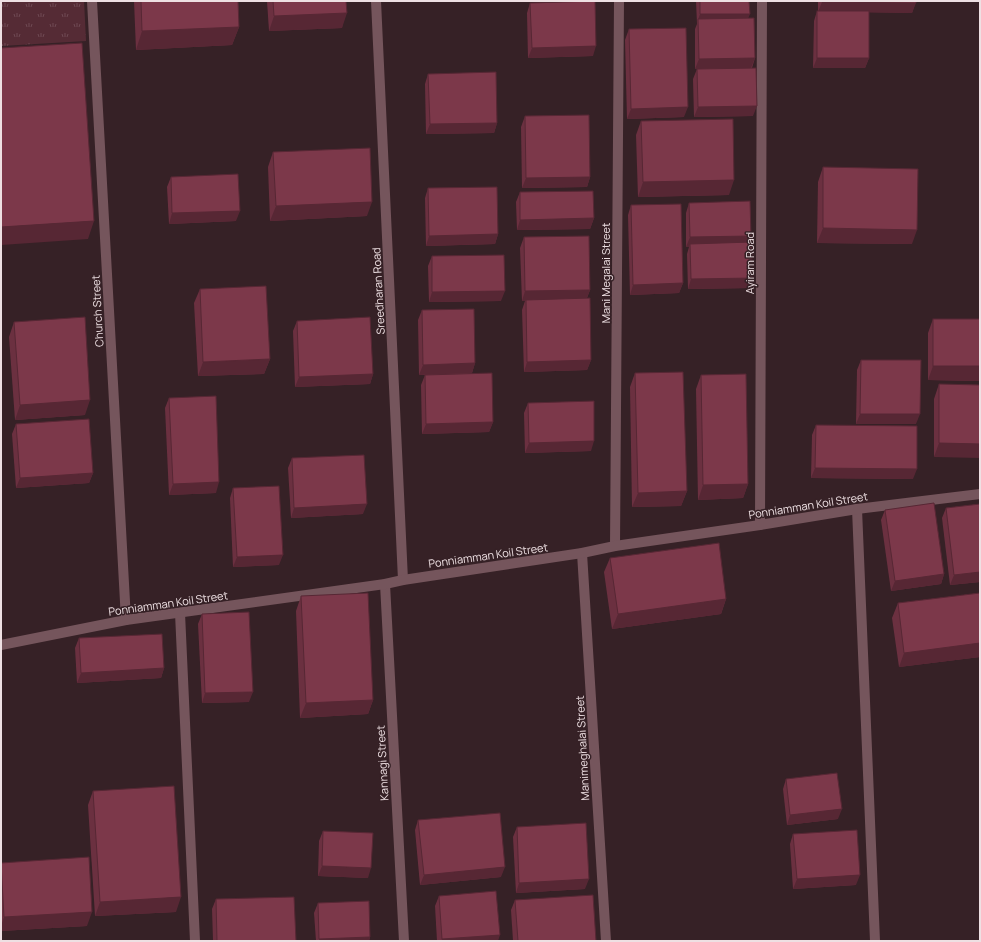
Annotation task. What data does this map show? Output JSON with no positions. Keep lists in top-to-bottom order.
{
  "streets": {
    "street": [
      "Ayiram Road",
      "Mani Megalai Street",
      "Sreedharan Road",
      "Church Street",
      "Ponniamman Koil Street",
      "Manimeghalai Street",
      "Kannagi Street"
    ]
  },
  "crossings": [
    ["Ayiram Road", "Ponniamman Koil Street"],
    ["Mani Megalai Street", "Ponniamman Koil Street"],
    ["Sreedharan Road", "Ponniamman Koil Street"],
    ["Church Street", "Ponniamman Koil Street"],
    ["Ponniamman Koil Street", "Manimeghalai Street"],
    ["Ponniamman Koil Street", "Kannagi Street"]
  ]
}
